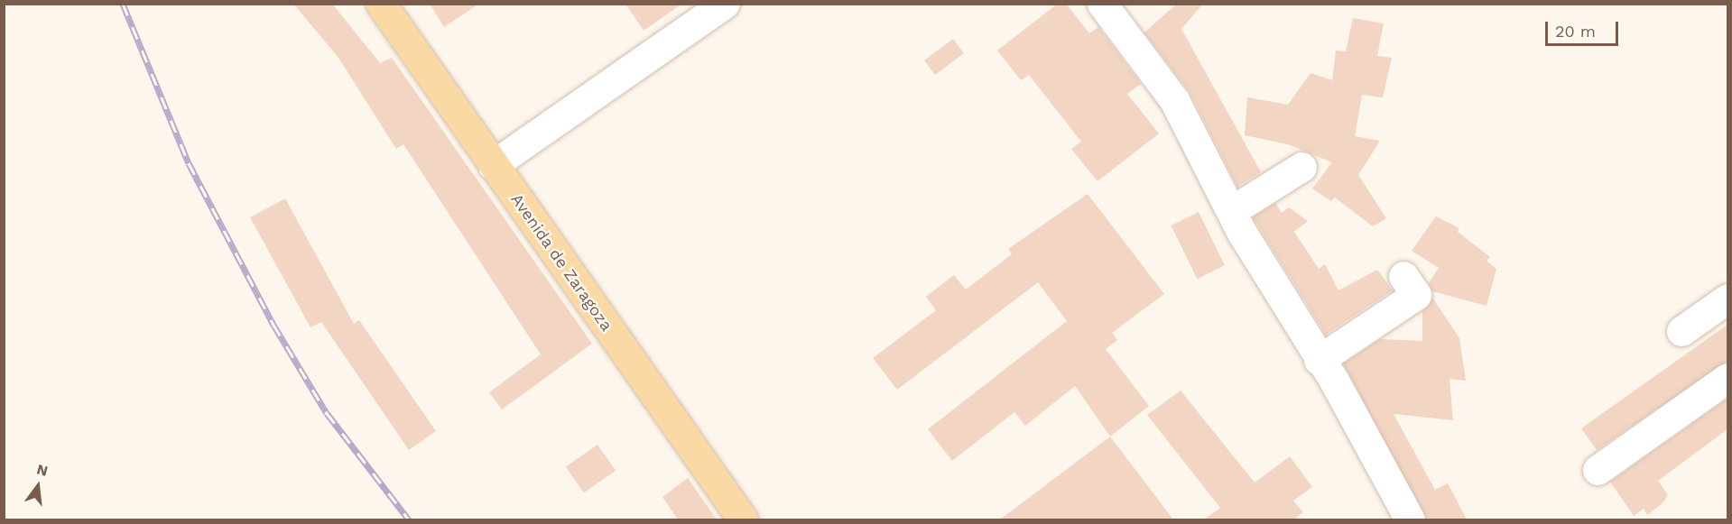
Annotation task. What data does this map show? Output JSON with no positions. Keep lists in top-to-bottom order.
{
  "streets": {
    "main road": ["Avenida de Zaragoza"]
  },
  "scale_bar": "20 m",
  "north": "top"
}
